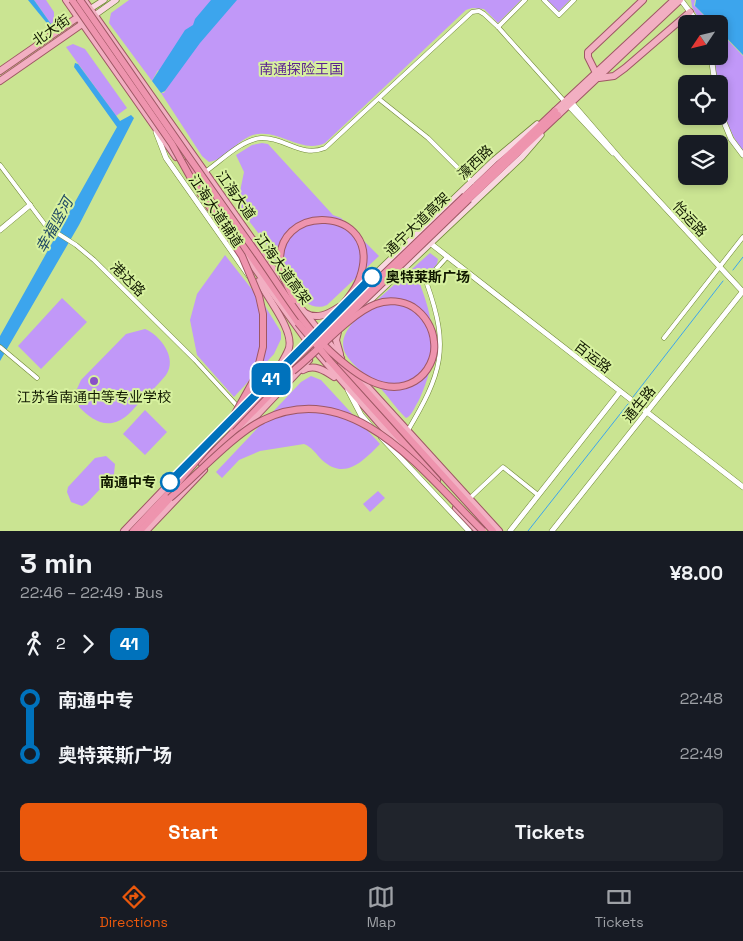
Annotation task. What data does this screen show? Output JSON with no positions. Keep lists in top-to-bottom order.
{
  "streets": {
    "highway": ["通宁大道高架", "江海大道高架"],
    "main road": ["北大街", "濠西路", "江海大道"],
    "street": [
      "江海大道辅道",
      "怡运路",
      "港达路",
      "百运路",
      "通生路"
    ]
  },
  "crossings": [
    ["北大街", "江海大道"],
    ["濠西路", "江海大道"],
    ["濠西路", "怡运路"],
    ["濠西路", "通宁大道高架"],
    ["濠西路", "百运路"],
    ["江海大道", "江海大道辅道"],
    ["怡运路", "通生路"],
    ["百运路", "通生路"]
  ],
  "water": ["幸福竖河"],
  "parks": ["南通探险王国"],
  "places": ["奥特莱斯广场", "江苏省南通中等专业学校", "南通中专"],
  "lines": ["bus line 41"],
  "north": "bottom left",
  "page": {
    "on_map": "41",
    "heading": ["3 min", "22:46 – 22:49 · Bus", "¥8.00"],
    "legs": ["2", "41"],
    "list": [
      {
        "name": "南通中专",
        "value": "22:48"
      },
      {
        "name": "奥特莱斯广场",
        "value": "22:49"
      }
    ],
    "buttons": ["Start", "Tickets"],
    "tabs": ["Directions", "Map", "Tickets"]
  }
}
